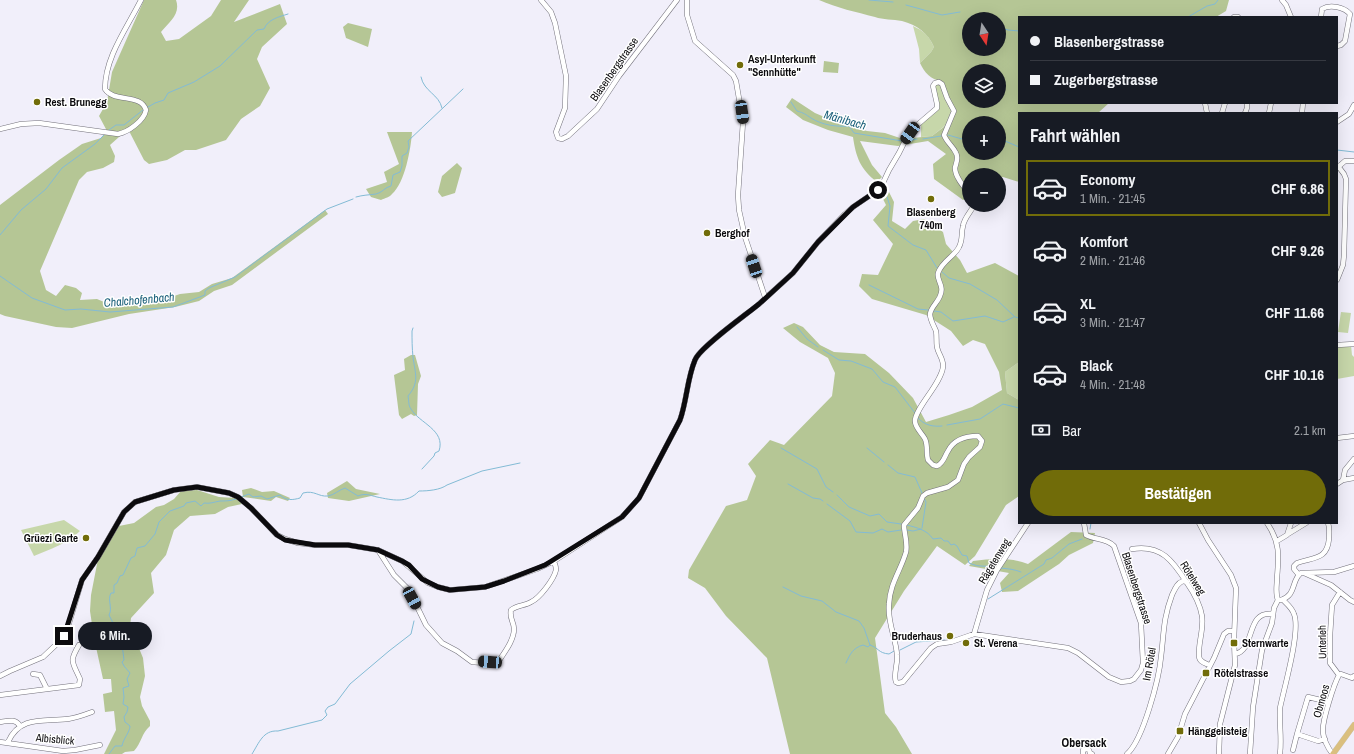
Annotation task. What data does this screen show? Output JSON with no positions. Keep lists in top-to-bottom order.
{
  "streets": {
    "street": [
      "Blasenbergstrasse",
      "Rägetenweg",
      "Rötelweg",
      "Unterleh",
      "Im Rötel",
      "Obmoos",
      "Albisblick"
    ]
  },
  "crossings": [
    ["Blasenbergstrasse", "Rägetenweg"],
    ["Rötelweg", "Im Rötel"],
    ["Unterleh", "Obmoos"]
  ],
  "districts": ["Obersack"],
  "water": ["Mänibach", "Chalchofenbach"],
  "places": {
    "other": [
      "Asyl-Unterkunft \"Sennhütte\"",
      "Rest. Brunegg",
      "Blasenberg 740m",
      "Berghof",
      "Grüezi Garte",
      "Bruderhaus",
      "St. Verena"
    ],
    "transit": ["Sternwarte", "Rötelstrasse", "Hänggelisteig"]
  },
  "north": "bottom",
  "page": {
    "map_buttons": ["+", "−"],
    "banner": ["Blasenbergstrasse", "Zugerbergstrasse"],
    "heading": "Fahrt wählen",
    "list": [
      {
        "name": "Economy",
        "note": "1 Min. · 21:45",
        "value": "CHF 6.86"
      },
      {
        "name": "Komfort",
        "note": "2 Min. · 21:46",
        "value": "CHF 9.26"
      },
      {
        "name": "XL",
        "note": "3 Min. · 21:47",
        "value": "CHF 11.66"
      },
      {
        "name": "Black",
        "note": "4 Min. · 21:48",
        "value": "CHF 10.16"
      }
    ],
    "pay": ["Bar", "2.1 km"],
    "buttons": "Bestätigen",
    "bubble": "6 Min."
  }
}
